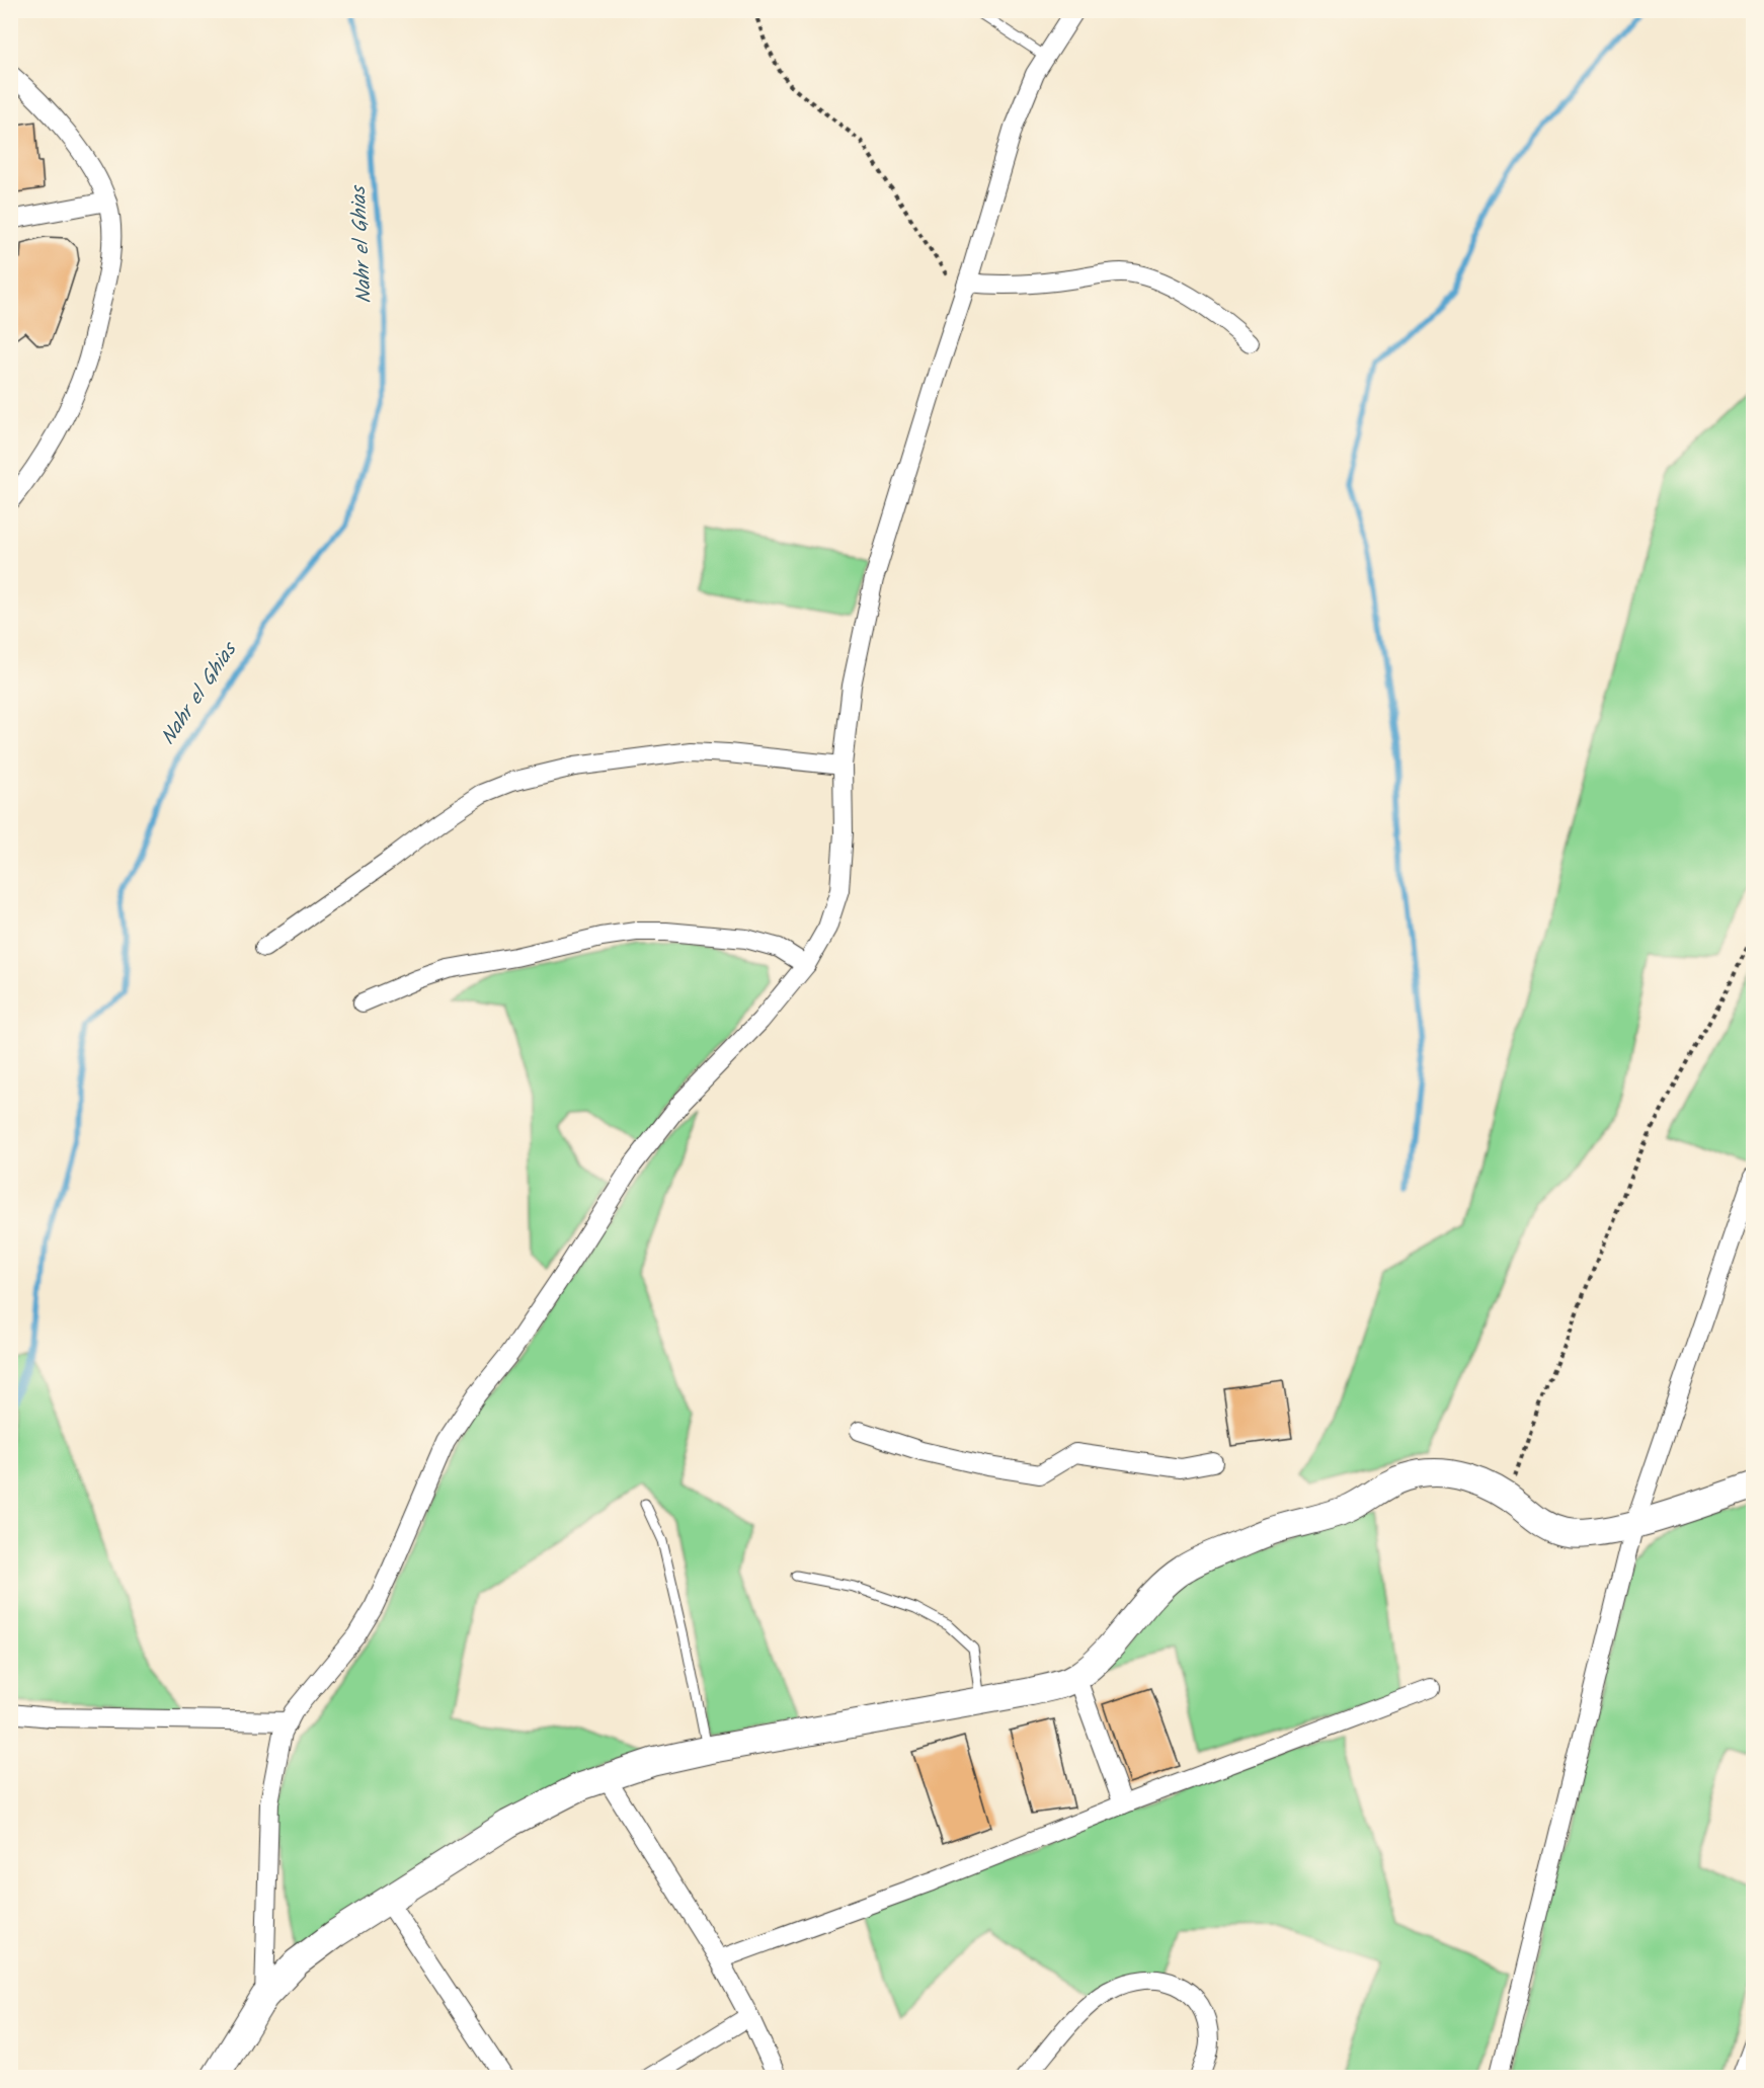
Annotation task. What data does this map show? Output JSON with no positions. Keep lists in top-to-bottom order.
{
  "water": ["Nahr el Ghias"]
}
